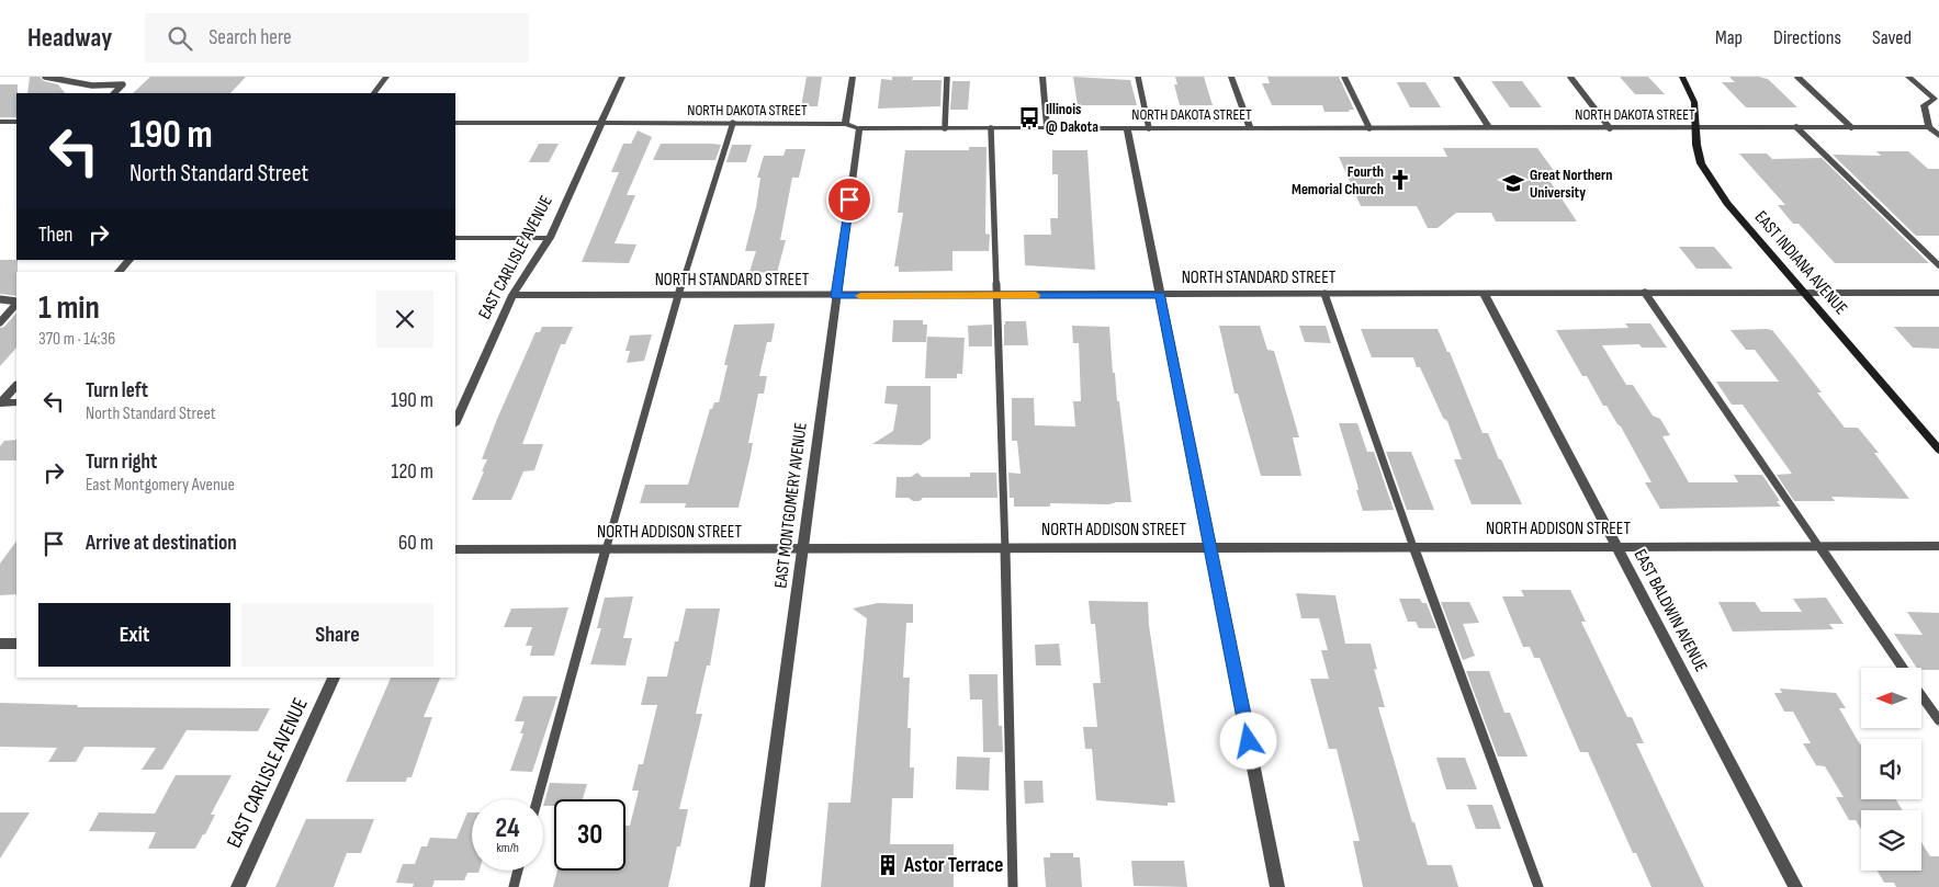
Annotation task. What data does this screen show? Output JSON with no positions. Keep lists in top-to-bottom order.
{
  "streets": {
    "main road": ["EAST INDIANA AVENUE"],
    "street": [
      "NORTH DAKOTA STREET",
      "EAST CARLISLE AVENUE",
      "NORTH STANDARD STREET",
      "EAST MONTGOMERY AVENUE",
      "NORTH ADDISON STREET",
      "EAST BALDWIN AVENUE"
    ]
  },
  "crossings": [
    ["NORTH DAKOTA STREET", "EAST CARLISLE AVENUE"],
    ["NORTH DAKOTA STREET", "EAST INDIANA AVENUE"],
    ["NORTH DAKOTA STREET", "EAST MONTGOMERY AVENUE"],
    ["EAST CARLISLE AVENUE", "NORTH STANDARD STREET"],
    ["EAST INDIANA AVENUE", "NORTH STANDARD STREET"],
    ["NORTH STANDARD STREET", "EAST MONTGOMERY AVENUE"],
    ["NORTH STANDARD STREET", "EAST BALDWIN AVENUE"],
    ["EAST MONTGOMERY AVENUE", "NORTH ADDISON STREET"],
    ["NORTH ADDISON STREET", "EAST BALDWIN AVENUE"]
  ],
  "places": {
    "bus stop": ["Illinois @ Dakota"],
    "church": ["Fourth Memorial Church"],
    "school or university": ["Great Northern University"],
    "building": ["Astor Terrace"]
  },
  "north": "left",
  "page": {
    "header": "Headway",
    "search": "Search here",
    "nav": ["Map", "Directions", "Saved"],
    "turn": ["190 m", "North Standard Street"],
    "then": "Then",
    "heading": ["1 min", "370 m · 14:36"],
    "list": [
      {
        "name": "Turn left",
        "note": "North Standard Street",
        "value": "190 m"
      },
      {
        "name": "Turn right",
        "note": "East Montgomery Avenue",
        "value": "120 m"
      },
      {
        "name": "Arrive at destination",
        "value": "60 m"
      }
    ],
    "buttons": ["Exit", "Share"],
    "speed": "24 km/h",
    "limit": "30"
  }
}
